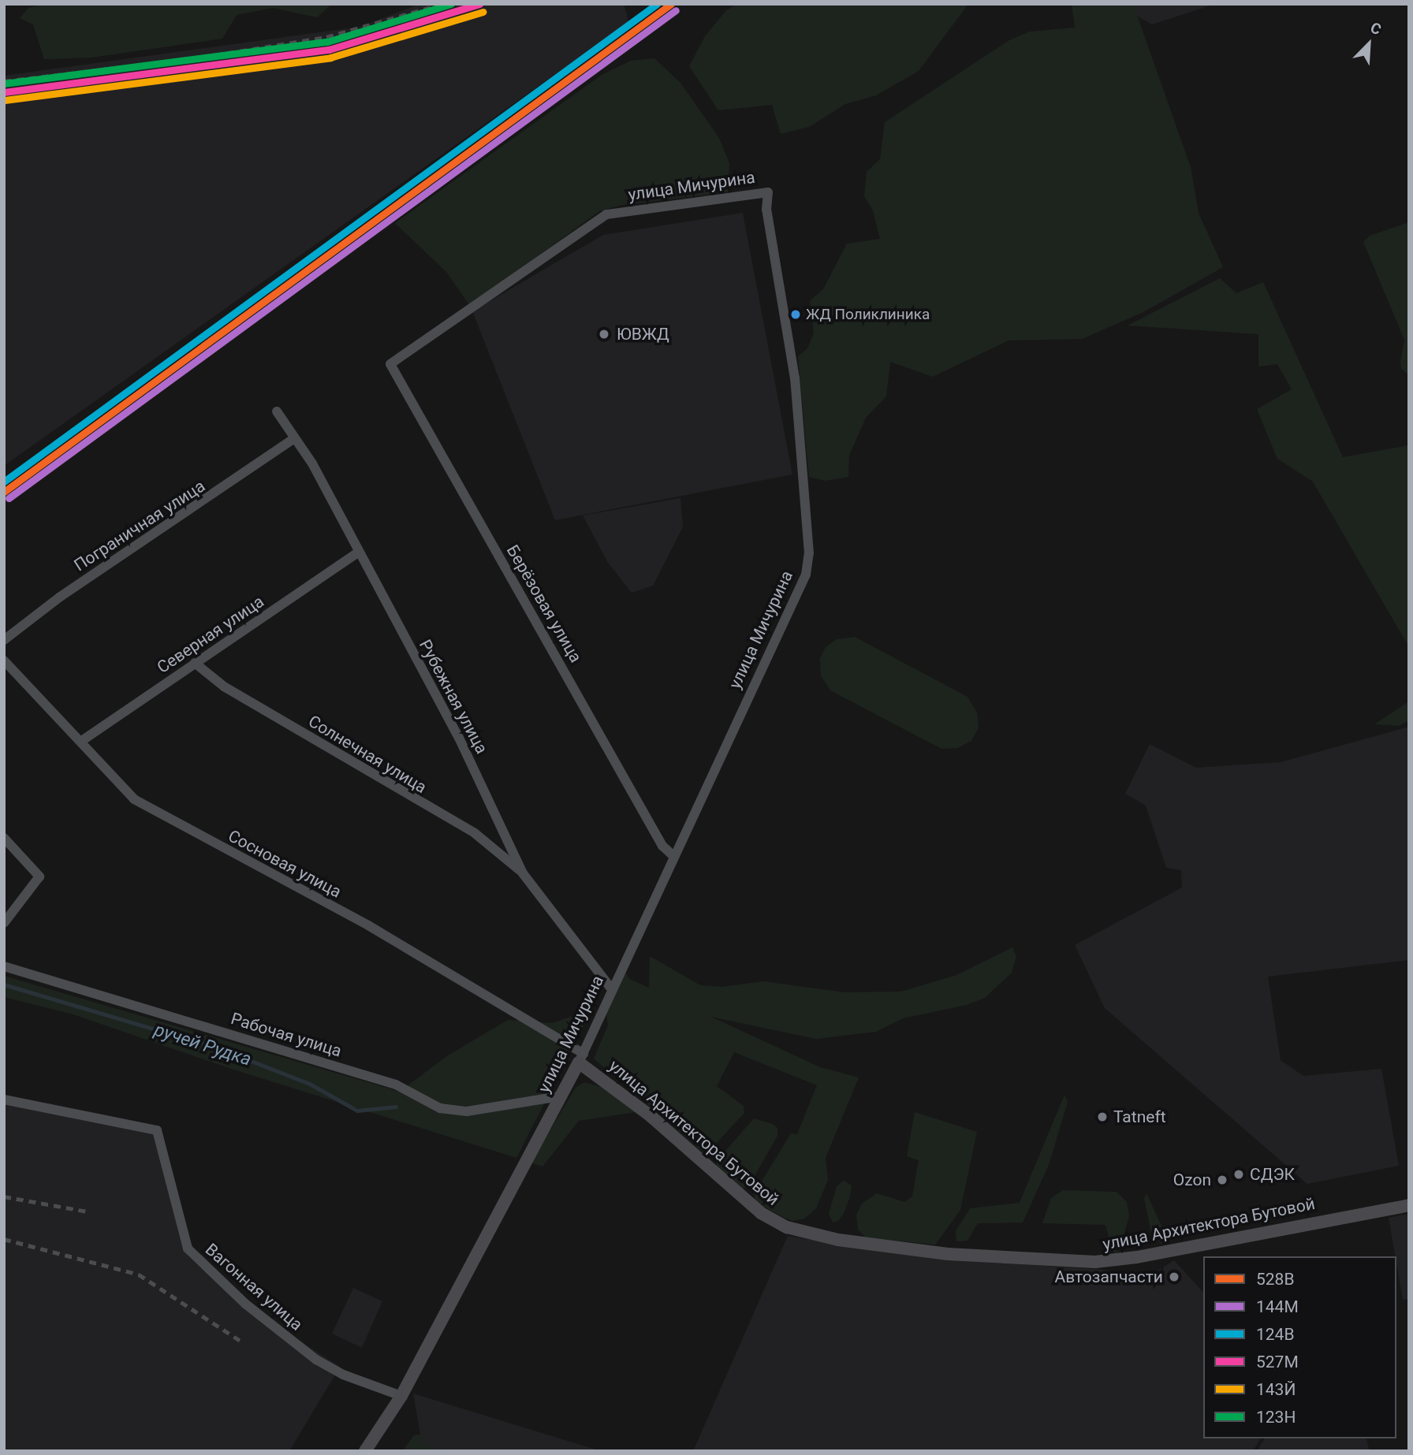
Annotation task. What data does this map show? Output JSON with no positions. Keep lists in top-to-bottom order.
{
  "streets": {
    "main road": ["улица Мичурина", "улица Архитектора Бутовой"],
    "street": [
      "Пограничная улица",
      "Берёзовая улица",
      "Северная улица",
      "Рубежная улица",
      "Солнечная улица",
      "Сосновая улица",
      "Рабочая улица",
      "Вагонная улица"
    ]
  },
  "crossings": [
    ["улица Мичурина", "Берёзовая улица"],
    ["улица Мичурина", "Рубежная улица"],
    ["улица Мичурина", "Сосновая улица"],
    ["улица Мичурина", "Рабочая улица"],
    ["улица Мичурина", "улица Архитектора Бутовой"],
    ["улица Мичурина", "Вагонная улица"],
    ["Пограничная улица", "Рубежная улица"],
    ["Северная улица", "Рубежная улица"],
    ["Северная улица", "Солнечная улица"],
    ["Северная улица", "Сосновая улица"],
    ["Рубежная улица", "Солнечная улица"],
    ["Сосновая улица", "улица Архитектора Бутовой"]
  ],
  "water": ["ручей Рудка"],
  "places": [
    "ЖД Поликлиника",
    "ЮВЖД",
    "Tatneft",
    "СДЭК",
    "Ozon",
    "Автозапчасти"
  ],
  "lines": [
    "transit line 528В",
    "transit line 124В",
    "transit line 527М",
    "transit line 123Н",
    "transit line 144М",
    "transit line 143Й"
  ],
  "legend": [
    "528В",
    "144М",
    "124В",
    "527М",
    "143Й",
    "123Н"
  ],
  "north": "top right"
}
